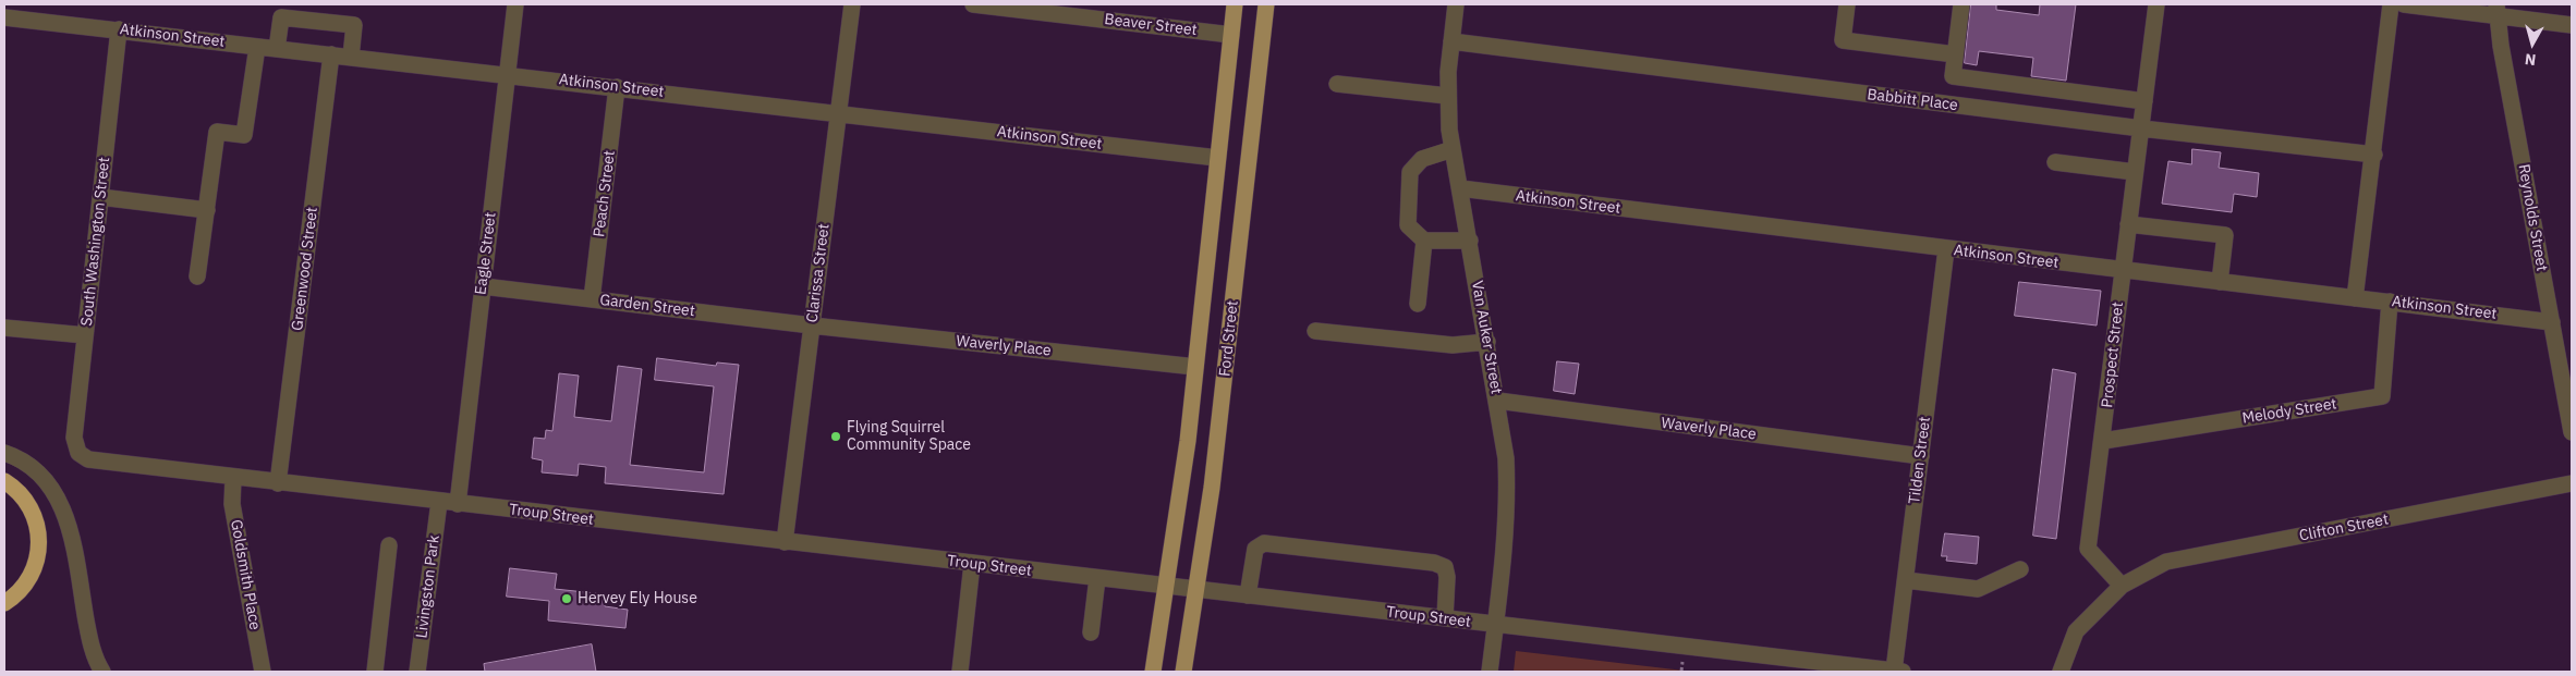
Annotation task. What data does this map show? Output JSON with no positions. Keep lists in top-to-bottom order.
{
  "streets": {
    "main road": ["Ford Street"],
    "street": [
      "Beaver Street",
      "Atkinson Street",
      "Babbitt Place",
      "Peach Street",
      "Reynolds Street",
      "South Washington Street",
      "Eagle Street",
      "Greenwood Street",
      "Clarissa Street",
      "Garden Street",
      "Van Auker Street",
      "Waverly Place",
      "Prospect Street",
      "Melody Street",
      "Tilden Street",
      "Troup Street",
      "Clifton Street",
      "Goldsmith Place",
      "Livingston Park"
    ]
  },
  "crossings": [
    ["Beaver Street", "Ford Street"],
    ["Atkinson Street", "Peach Street"],
    ["Atkinson Street", "Reynolds Street"],
    ["Atkinson Street", "South Washington Street"],
    ["Atkinson Street", "Eagle Street"],
    ["Atkinson Street", "Greenwood Street"],
    ["Atkinson Street", "Clarissa Street"],
    ["Atkinson Street", "Van Auker Street"],
    ["Atkinson Street", "Ford Street"],
    ["Atkinson Street", "Prospect Street"],
    ["Atkinson Street", "Melody Street"],
    ["Atkinson Street", "Tilden Street"],
    ["Babbitt Place", "Van Auker Street"],
    ["Babbitt Place", "Prospect Street"],
    ["Peach Street", "Garden Street"],
    ["South Washington Street", "Troup Street"],
    ["Eagle Street", "Garden Street"],
    ["Eagle Street", "Troup Street"],
    ["Greenwood Street", "Troup Street"],
    ["Clarissa Street", "Garden Street"],
    ["Clarissa Street", "Waverly Place"],
    ["Clarissa Street", "Troup Street"],
    ["Garden Street", "Waverly Place"],
    ["Van Auker Street", "Waverly Place"],
    ["Van Auker Street", "Troup Street"],
    ["Ford Street", "Waverly Place"],
    ["Ford Street", "Troup Street"],
    ["Waverly Place", "Tilden Street"],
    ["Prospect Street", "Melody Street"],
    ["Prospect Street", "Clifton Street"],
    ["Tilden Street", "Troup Street"],
    ["Troup Street", "Goldsmith Place"],
    ["Troup Street", "Livingston Park"]
  ],
  "places": ["Flying Squirrel Community Space", "Hervey Ely House"],
  "north": "bottom"
}
